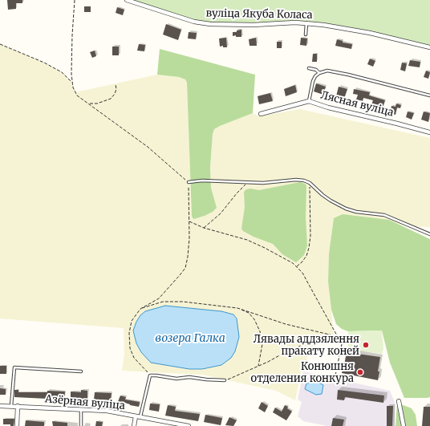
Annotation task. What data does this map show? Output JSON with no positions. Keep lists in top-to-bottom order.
{
  "streets": {
    "street": ["вуліца Якуба Коласа", "Лясная вуліца", "Азёрная вуліца"]
  },
  "water": ["возера Галка"],
  "places": ["Лявады аддзялення пракату коней", "Конюшня отделения конкура"]
}
